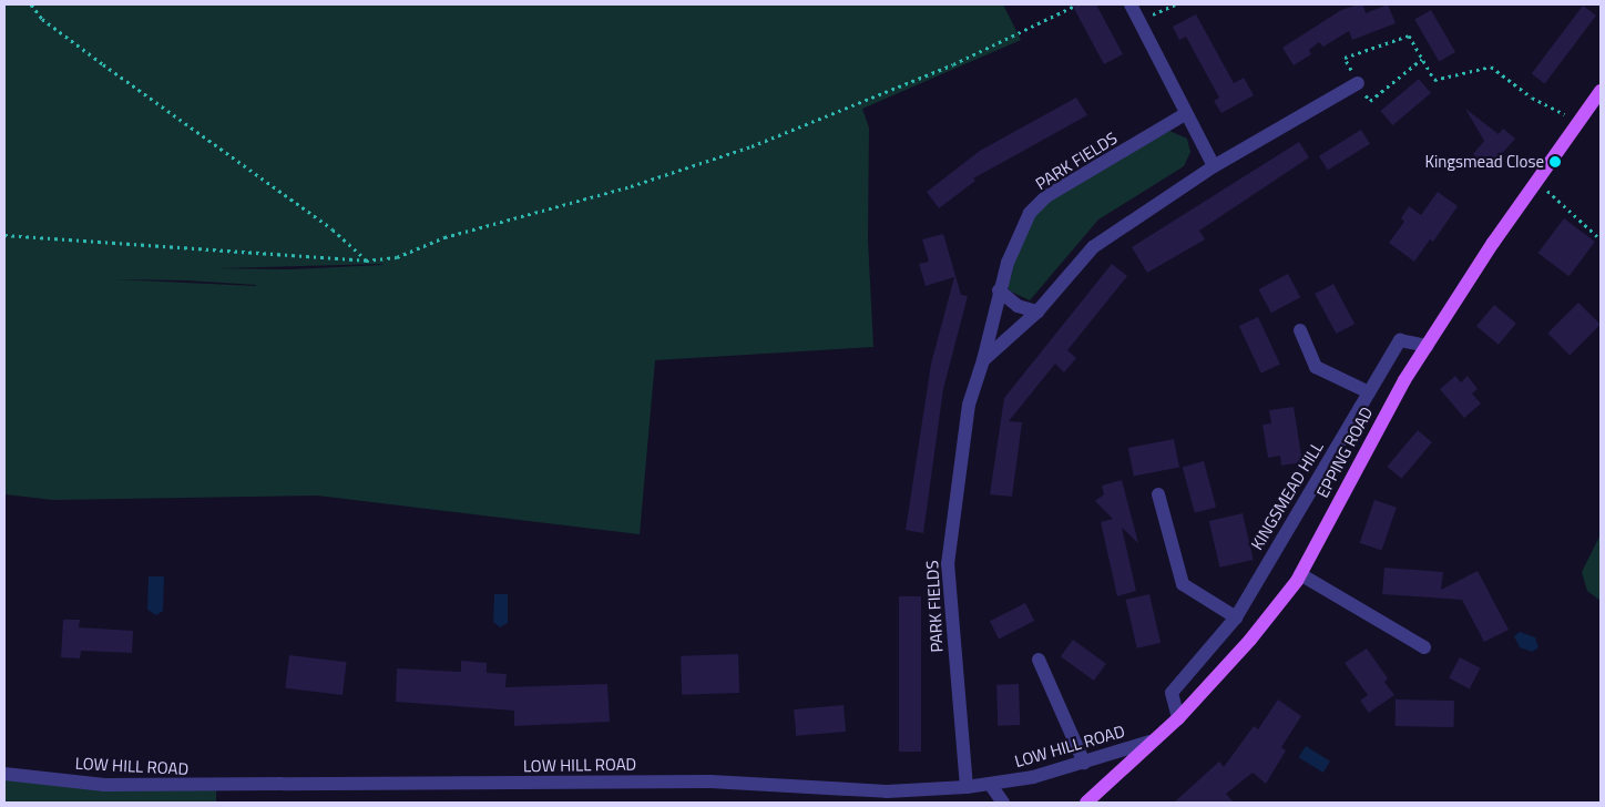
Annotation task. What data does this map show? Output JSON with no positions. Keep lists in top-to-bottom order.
{
  "streets": {
    "main road": ["EPPING ROAD"],
    "street": ["PARK FIELDS", "KINGSMEAD HILL", "LOW HILL ROAD"]
  },
  "crossings": [
    ["PARK FIELDS", "LOW HILL ROAD"],
    ["EPPING ROAD", "KINGSMEAD HILL"],
    ["EPPING ROAD", "LOW HILL ROAD"]
  ],
  "places": ["Kingsmead Close"]
}
